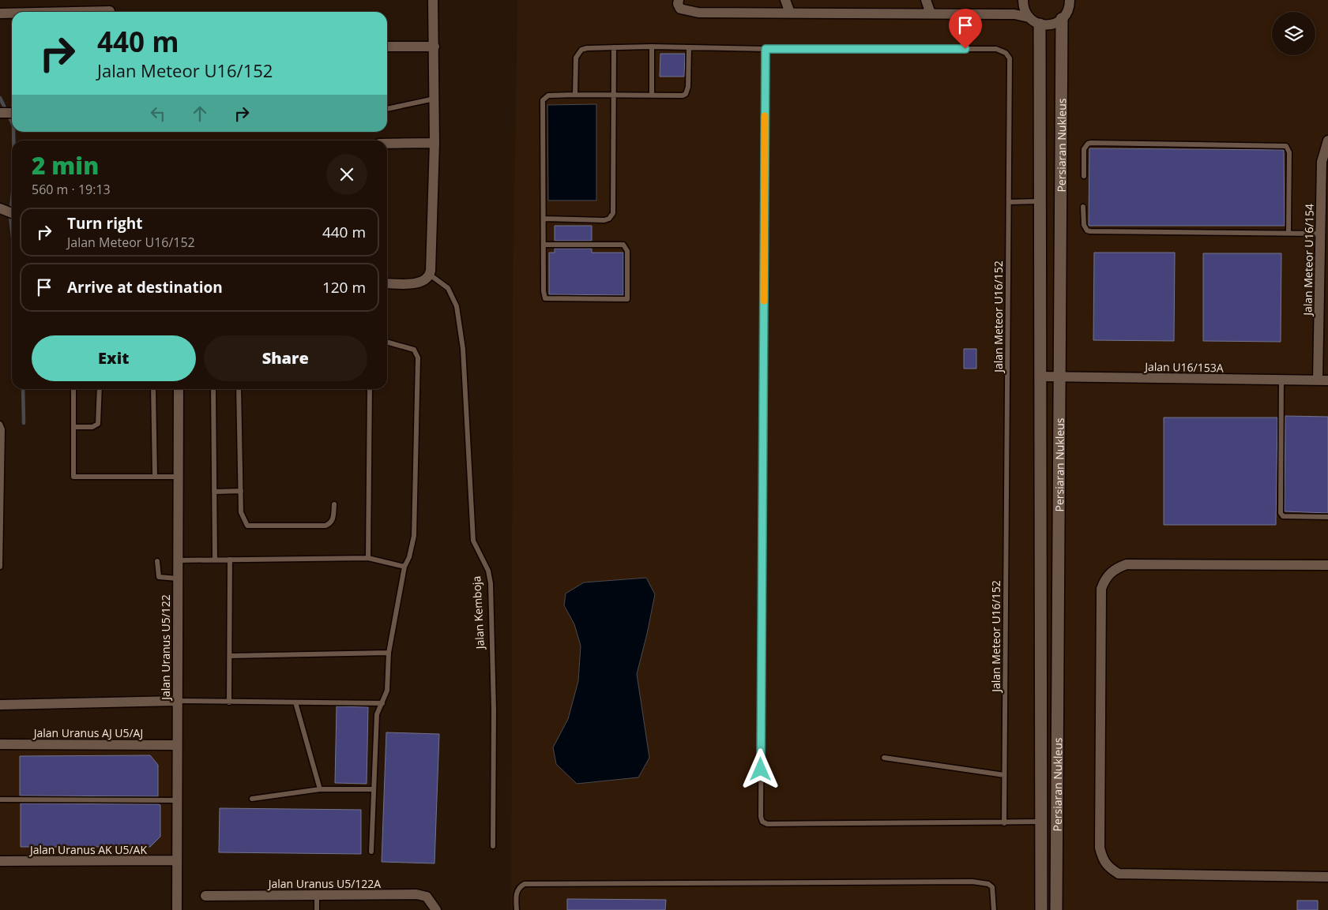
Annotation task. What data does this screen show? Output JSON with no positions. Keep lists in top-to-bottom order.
{
  "streets": {
    "street": [
      "Persiaran Nukleus",
      "Jalan Meteor U16/154",
      "Jalan U16/153A",
      "Jalan Uranus U5/122",
      "Jalan Uranus AJ U5/AJ",
      "Jalan Uranus AK U5/AK",
      "Jalan Uranus U5/122A"
    ],
    "lane": ["Jalan Meteor U16/152", "Jalan Kemboja"]
  },
  "crossings": [
    ["Persiaran Nukleus", "Jalan U16/153A"],
    ["Jalan Meteor U16/154", "Jalan U16/153A"],
    ["Jalan Uranus U5/122", "Jalan Uranus AJ U5/AJ"],
    ["Jalan Uranus U5/122", "Jalan Uranus AK U5/AK"]
  ],
  "page": {
    "turn": ["440 m", "Jalan Meteor U16/152"],
    "heading": ["2 min", "560 m · 19:13"],
    "list": [
      {
        "name": "Turn right",
        "note": "Jalan Meteor U16/152",
        "value": "440 m"
      },
      {
        "name": "Arrive at destination",
        "value": "120 m"
      }
    ],
    "buttons": ["Exit", "Share"]
  }
}
